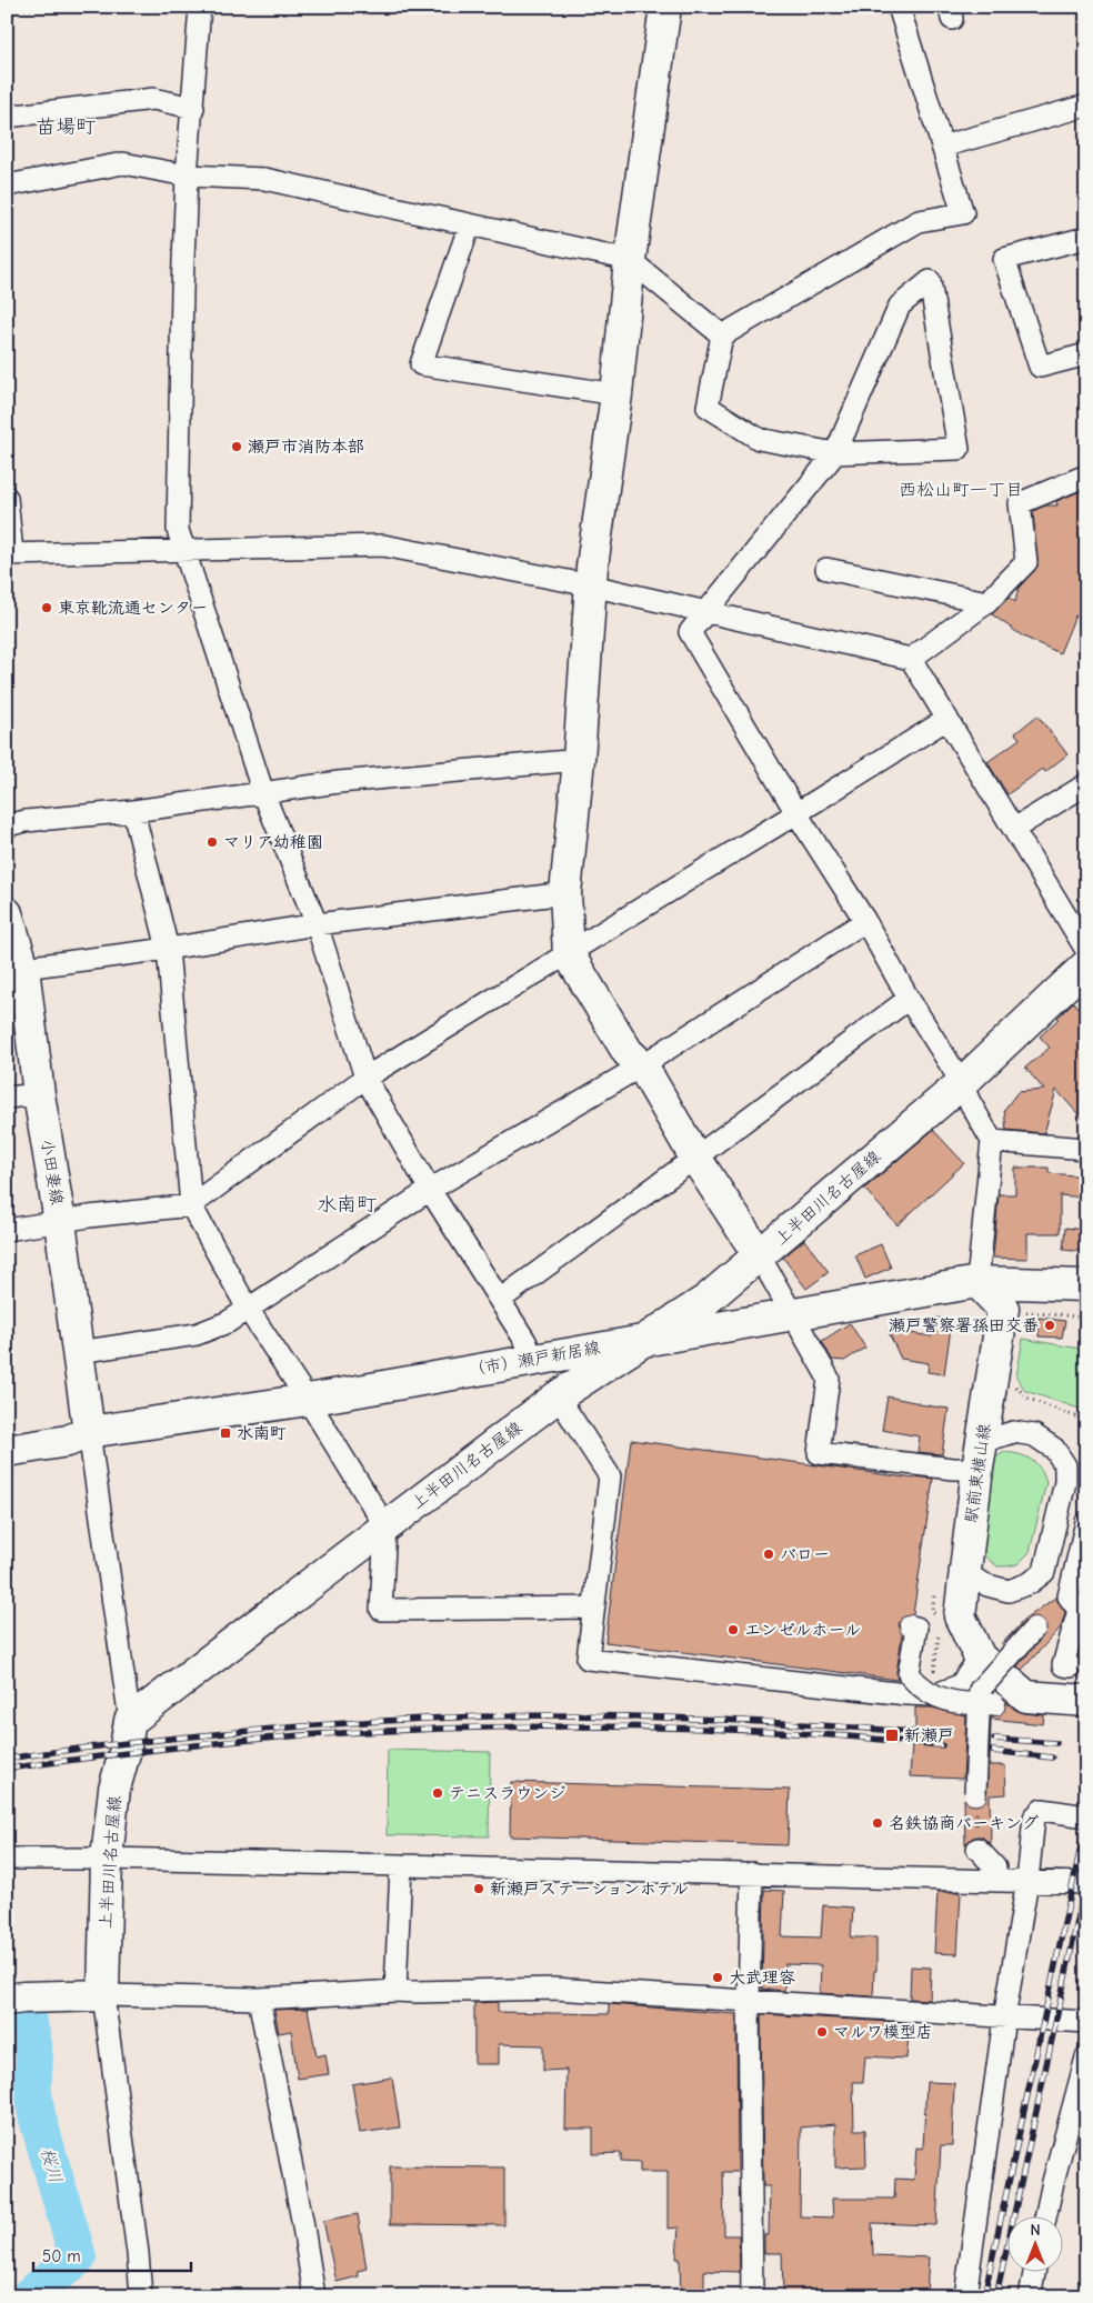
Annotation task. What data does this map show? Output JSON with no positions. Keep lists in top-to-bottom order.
{
  "streets": {
    "street": [
      "小田妻線",
      "上半田川名古屋線",
      "（市）瀬戸新居線",
      "駅前東横山線"
    ]
  },
  "crossings": [
    ["小田妻線", "（市）瀬戸新居線"],
    ["上半田川名古屋線", "（市）瀬戸新居線"],
    ["（市）瀬戸新居線", "駅前東横山線"]
  ],
  "districts": ["苗場町", "西松山町一丁目", "水南町"],
  "water": ["桜川"],
  "places": {
    "other": [
      "瀬戸市消防本部",
      "東京靴流通センター",
      "マリア幼稚園",
      "瀬戸警察署孫田交番",
      "バロー",
      "エンゼルホール",
      "テニスラウンジ",
      "名鉄協商パーキング",
      "新瀬戸ステーションホテル",
      "大武理容",
      "マルワ模型店"
    ],
    "transit": ["水南町", "新瀬戸"]
  },
  "scale_bar": "50 m",
  "north": "top"
}
